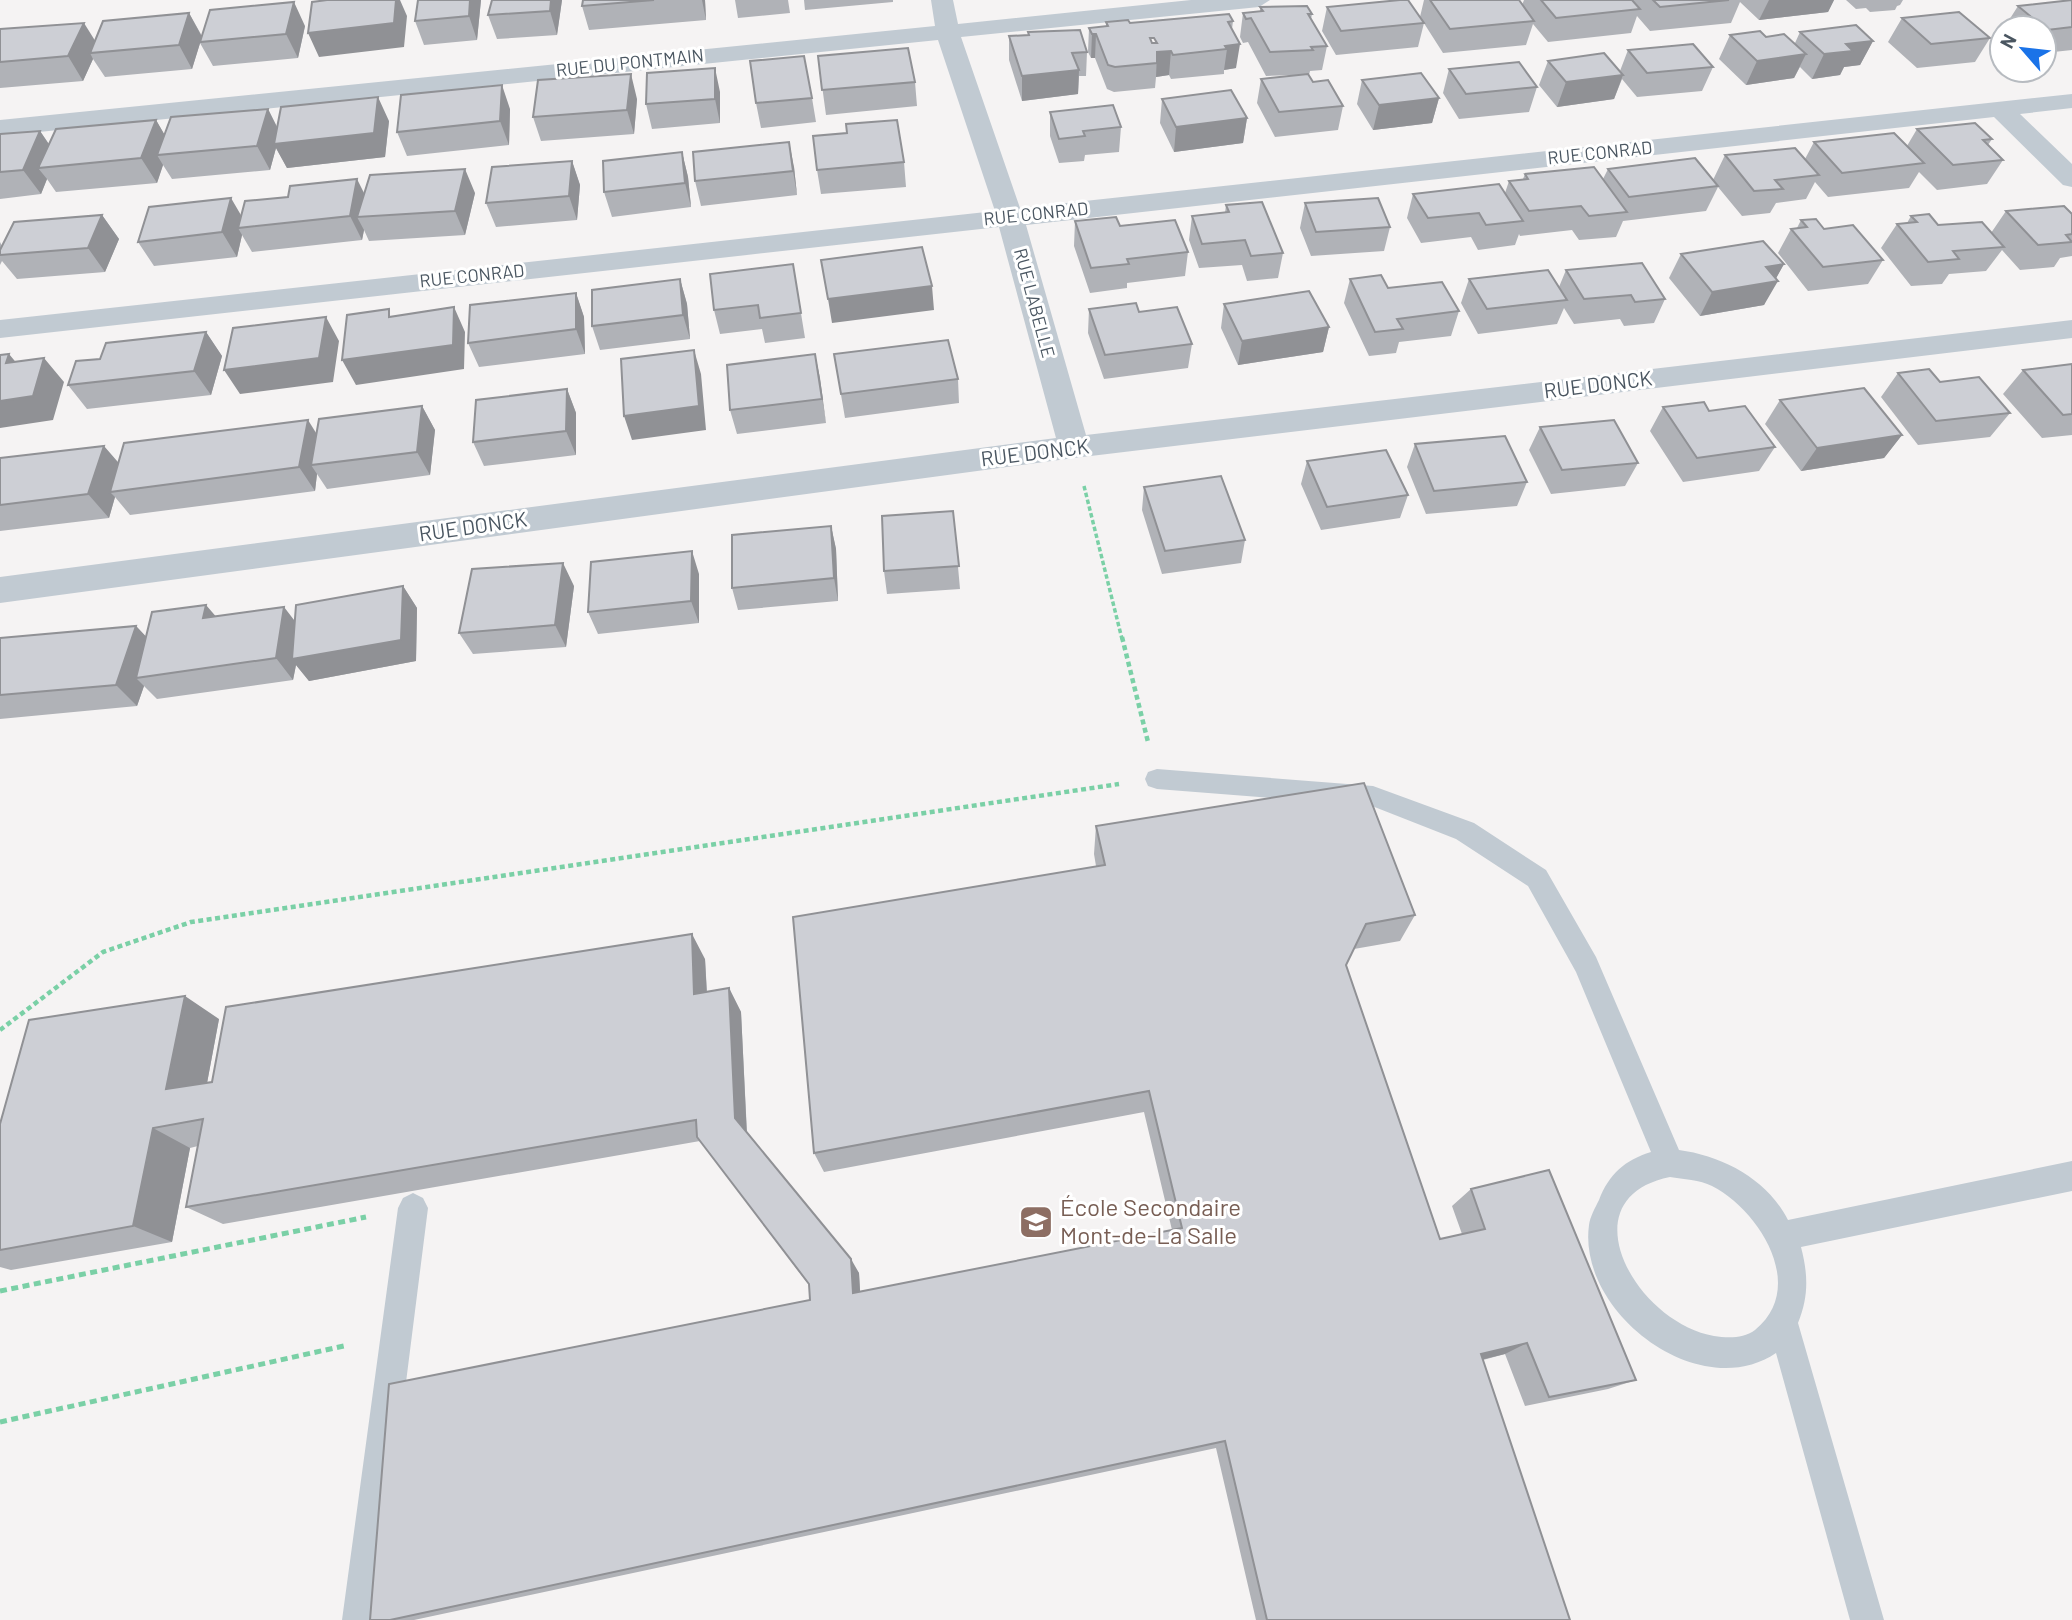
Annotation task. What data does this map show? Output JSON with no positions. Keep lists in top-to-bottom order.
{
  "streets": {
    "street": [
      "RUE DU PONTMAIN",
      "RUE CONRAD",
      "RUE LABELLE",
      "RUE DONCK"
    ]
  },
  "crossings": [
    ["RUE DU PONTMAIN", "RUE LABELLE"],
    ["RUE CONRAD", "RUE LABELLE"],
    ["RUE LABELLE", "RUE DONCK"]
  ],
  "places": {
    "school or university": ["École Secondaire Mont-de-La Salle"]
  },
  "north": "top left"
}
